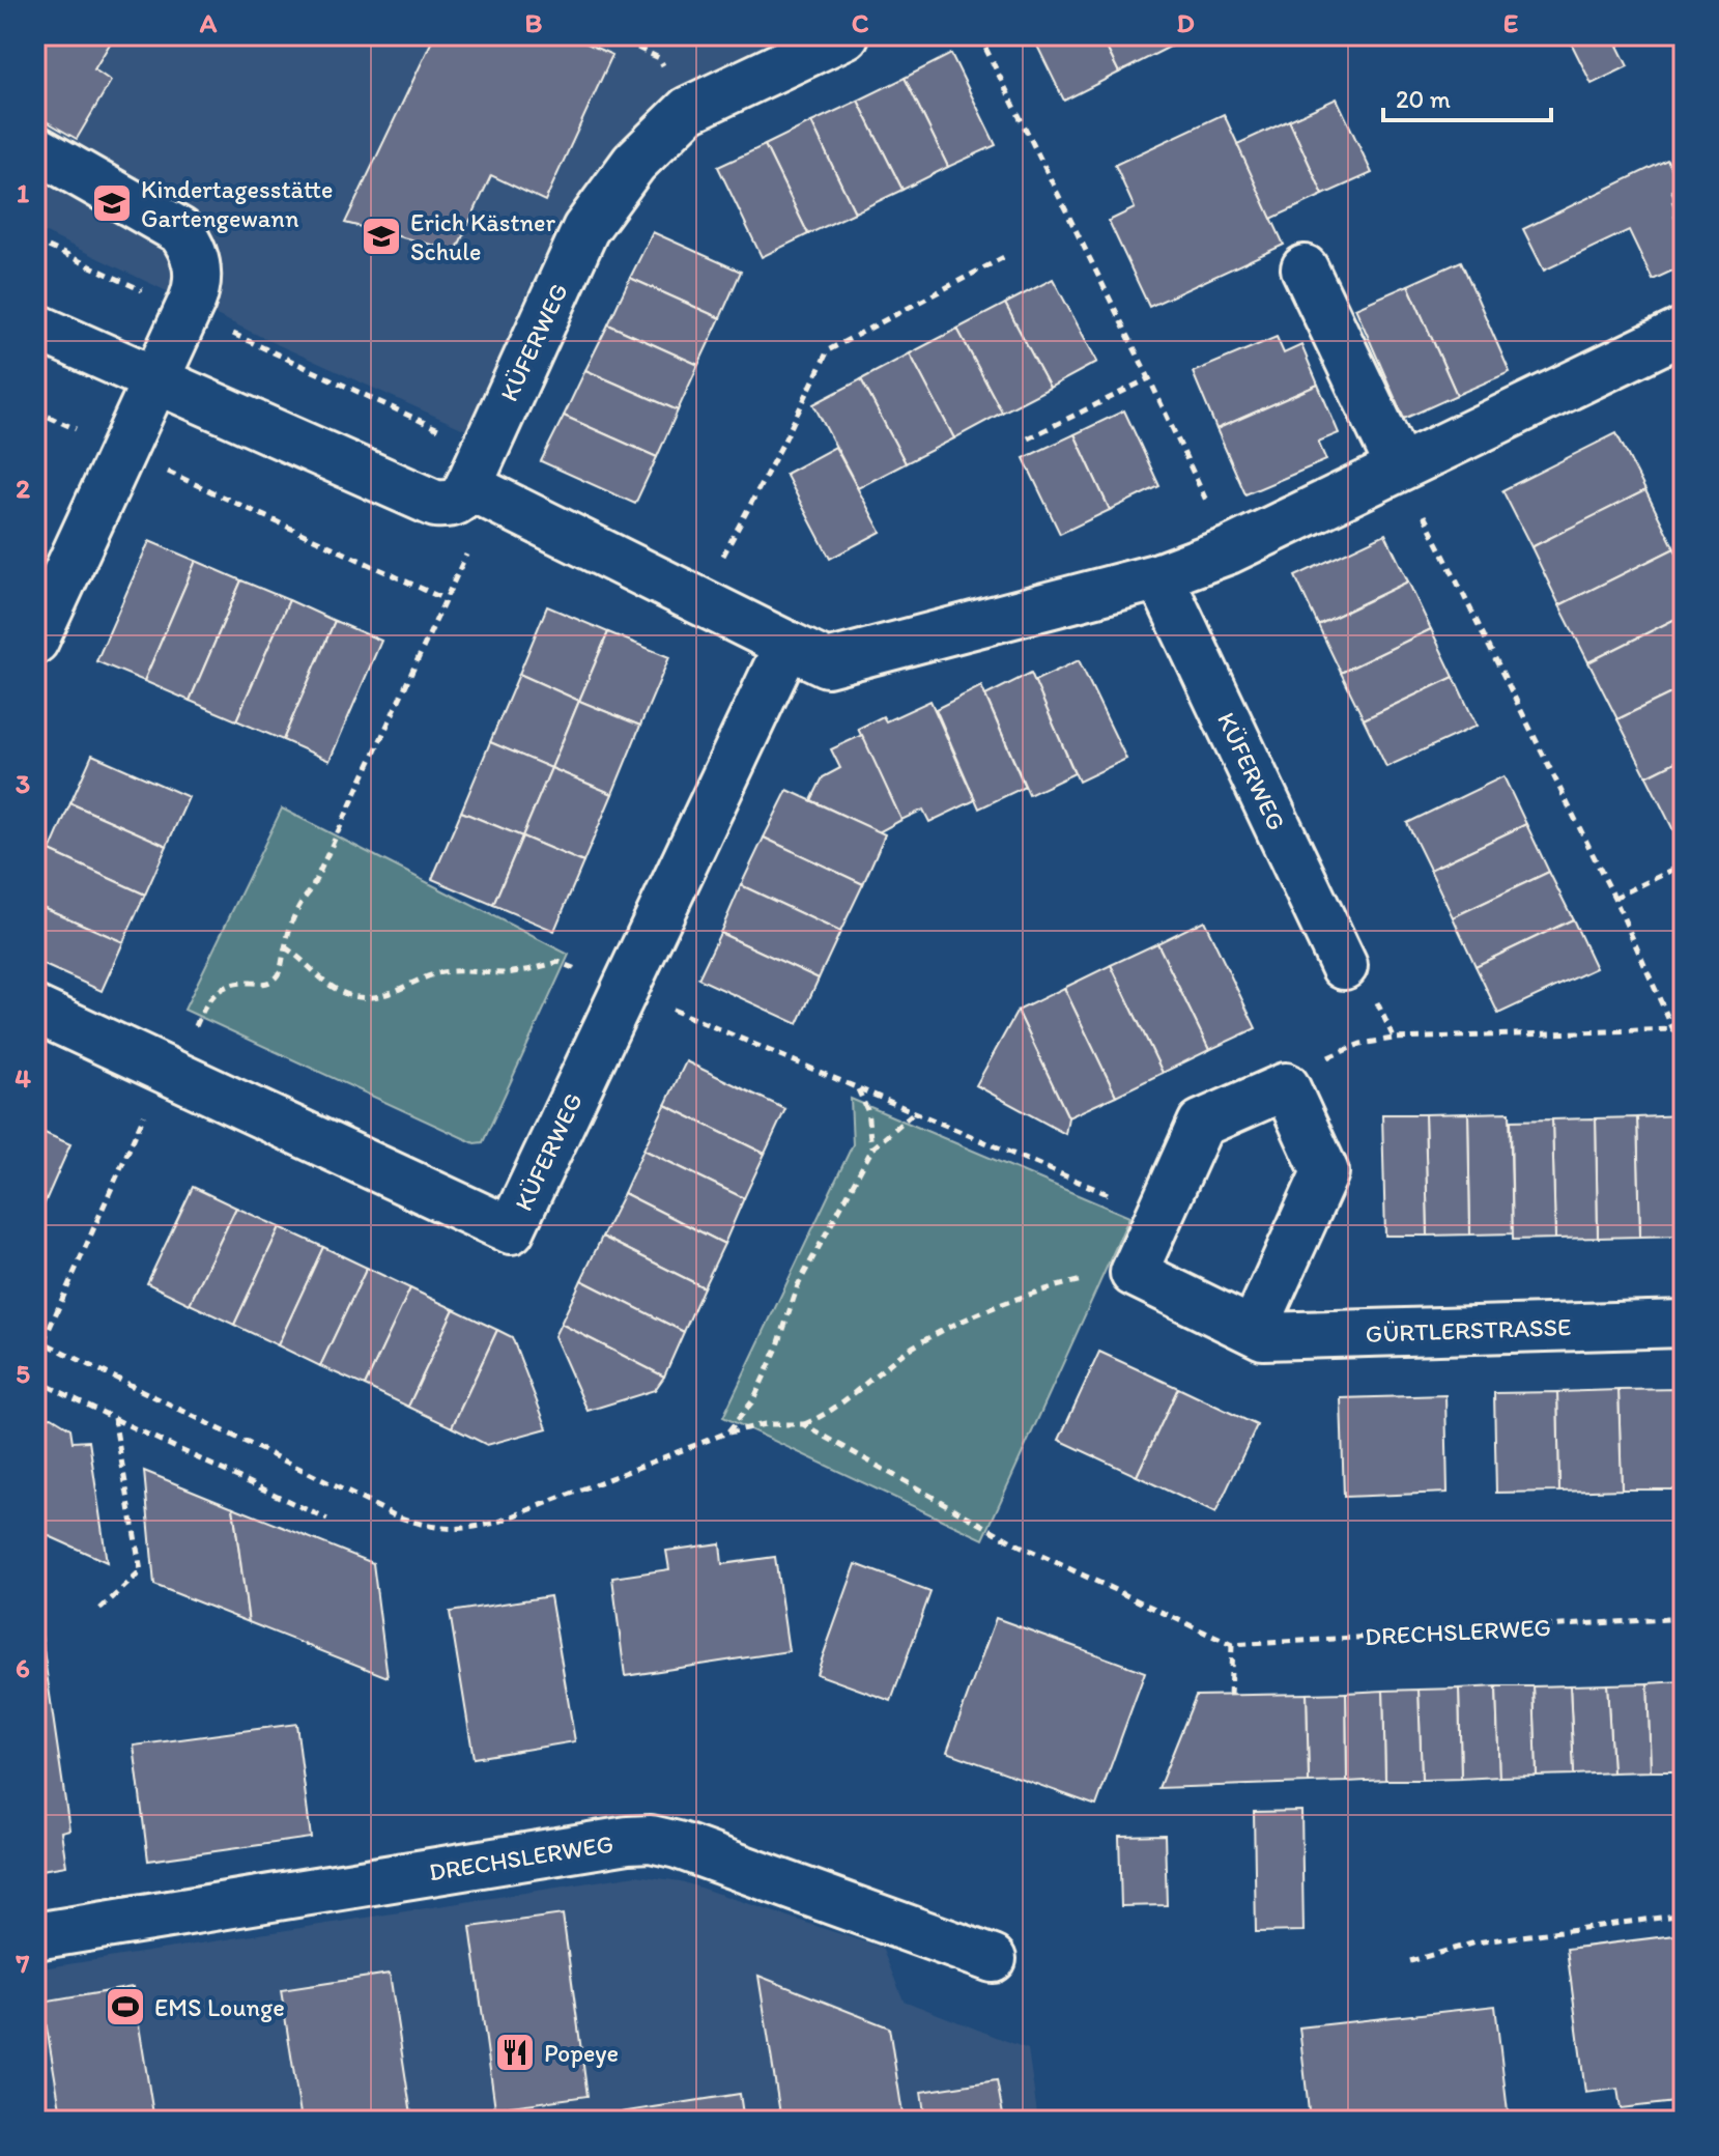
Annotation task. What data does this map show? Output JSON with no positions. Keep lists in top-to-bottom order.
{
  "streets": {
    "street": ["KÜFERWEG", "GÜRTLERSTRASSE", "DRECHSLERWEG"]
  },
  "places": {
    "school or university": ["Kindertagesstätte Gartengewann", "Erich Kästner Schule"],
    "sports": ["EMS Lounge"],
    "restaurant": ["Popeye"]
  },
  "scale_bar": "20 m",
  "grid": {
    "columns": [
      "A",
      "B",
      "C",
      "D",
      "E"
    ],
    "rows": [
      "1",
      "2",
      "3",
      "4",
      "5",
      "6",
      "7"
    ]
  }
}
